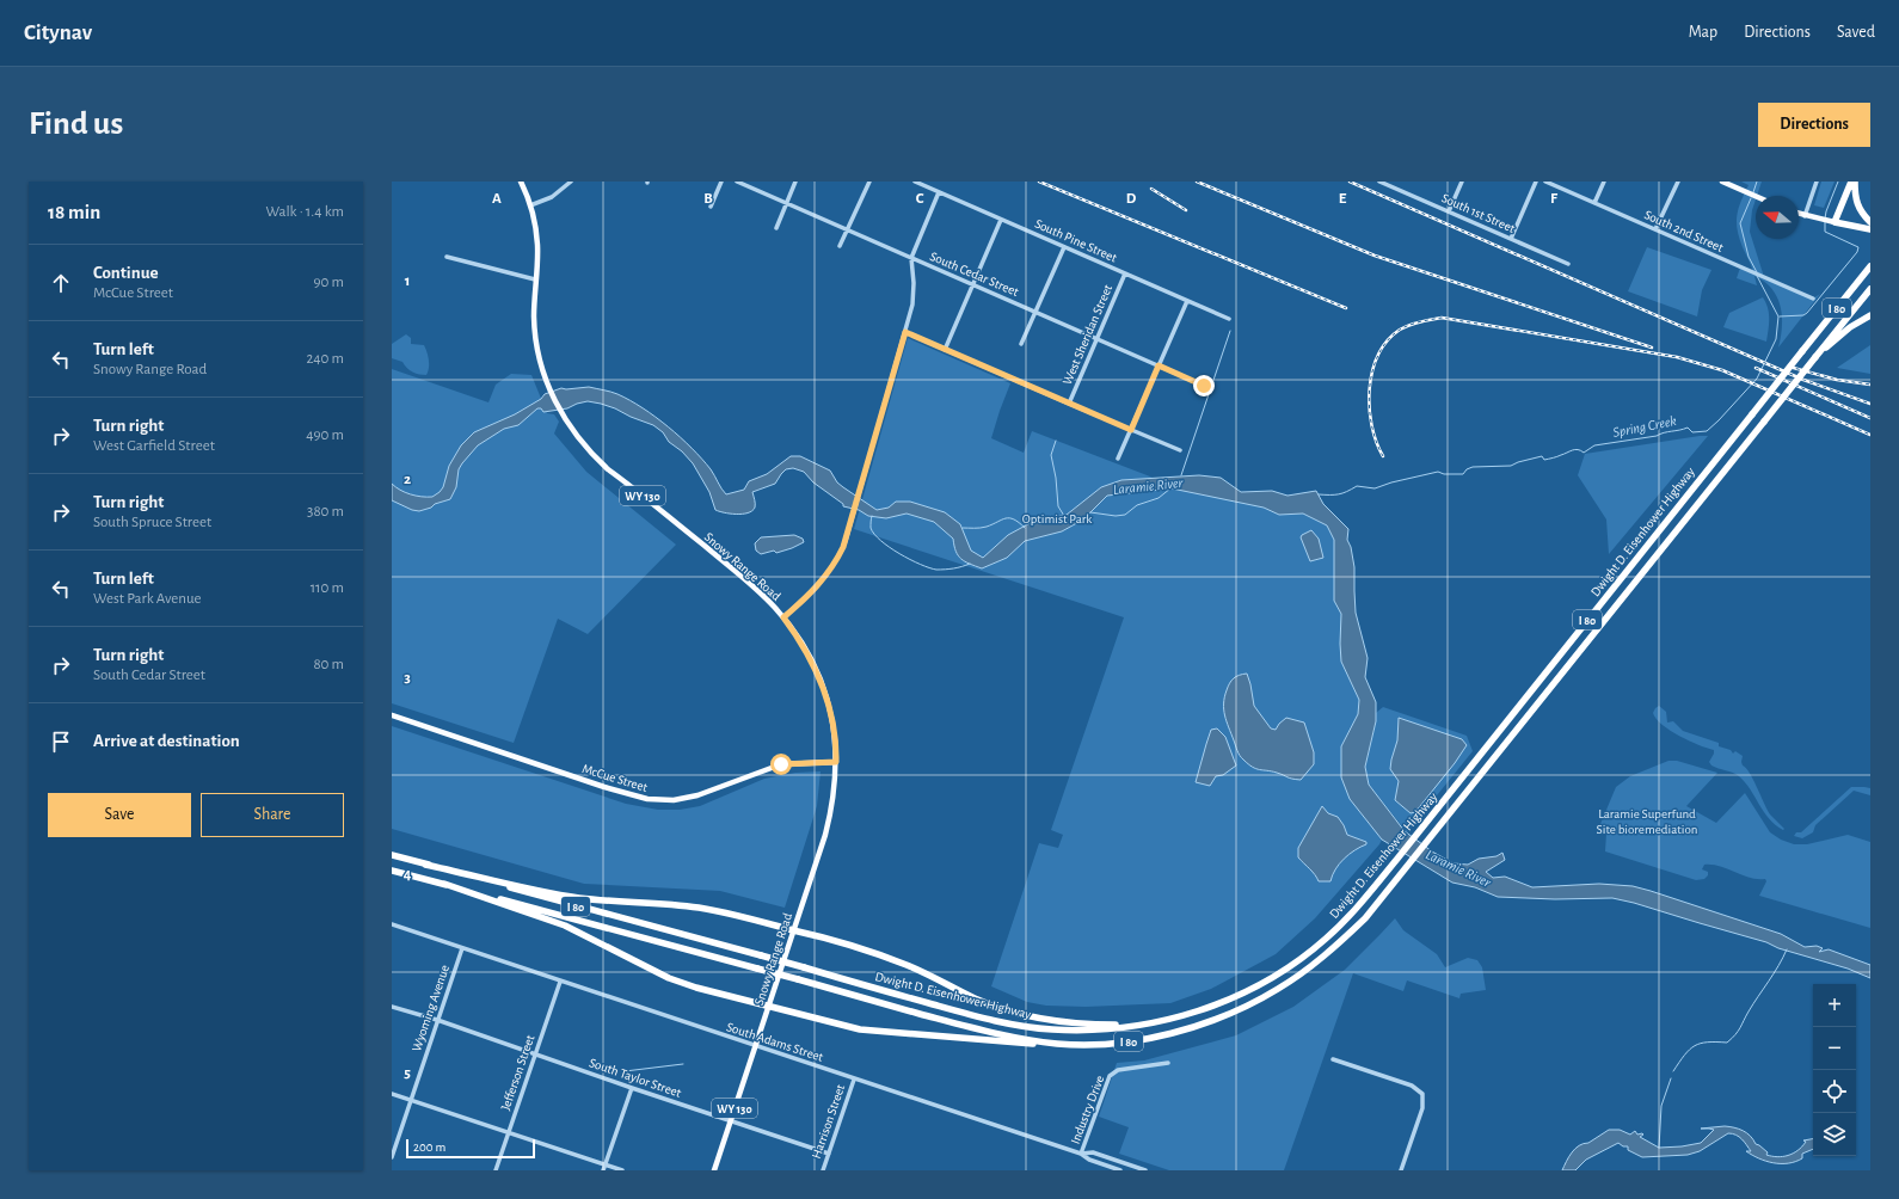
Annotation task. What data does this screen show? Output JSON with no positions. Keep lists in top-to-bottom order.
{
  "streets": {
    "highway": ["I 80", "Dwight D. Eisenhower Highway"],
    "main road": ["WY 130", "Snowy Range Road", "McCue Street"],
    "street": [
      "South 1st Street",
      "South 2nd Street",
      "South Pine Street",
      "South Cedar Street",
      "West Sheridan Street",
      "Wyoming Avenue",
      "South Adams Street",
      "Jefferson Street",
      "South Taylor Street",
      "Industry Drive",
      "Harrison Street"
    ]
  },
  "crossings": [
    ["South Pine Street", "West Sheridan Street"],
    ["South Cedar Street", "West Sheridan Street"],
    ["Snowy Range Road", "McCue Street"],
    ["Snowy Range Road", "South Adams Street"],
    ["Snowy Range Road", "South Taylor Street"],
    ["Wyoming Avenue", "South Adams Street"],
    ["Wyoming Avenue", "South Taylor Street"],
    ["South Adams Street", "Jefferson Street"],
    ["South Adams Street", "Industry Drive"],
    ["South Adams Street", "Harrison Street"],
    ["Jefferson Street", "South Taylor Street"],
    ["South Taylor Street", "Harrison Street"]
  ],
  "water": ["Spring Creek", "Laramie River"],
  "parks": ["Optimist Park", "Laramie Superfund Site bioremediation"],
  "scale_bar": "200 m",
  "north": "left",
  "page": {
    "header": "Citynav",
    "nav": ["Map", "Directions", "Saved"],
    "buttons": [
      "Directions",
      ["Save", "Share"]
    ],
    "title": "Find us",
    "heading": ["18 min", "Walk · 1.4 km"],
    "list": [
      ["Continue", "McCue Street", "90 m"],
      ["Turn left", "Snowy Range Road", "240 m"],
      ["Turn right", "West Garfield Street", "490 m"],
      ["Turn right", "South Spruce Street", "380 m"],
      ["Turn left", "West Park Avenue", "110 m"],
      ["Turn right", "South Cedar Street", "80 m"],
      "Arrive at destination"
    ],
    "map_buttons": ["+", "−"],
    "scale": "200 m"
  },
  "grid": {
    "columns": [
      "A",
      "B",
      "C",
      "D",
      "E",
      "F"
    ],
    "rows": [
      "1",
      "2",
      "3",
      "4",
      "5"
    ]
  }
}
